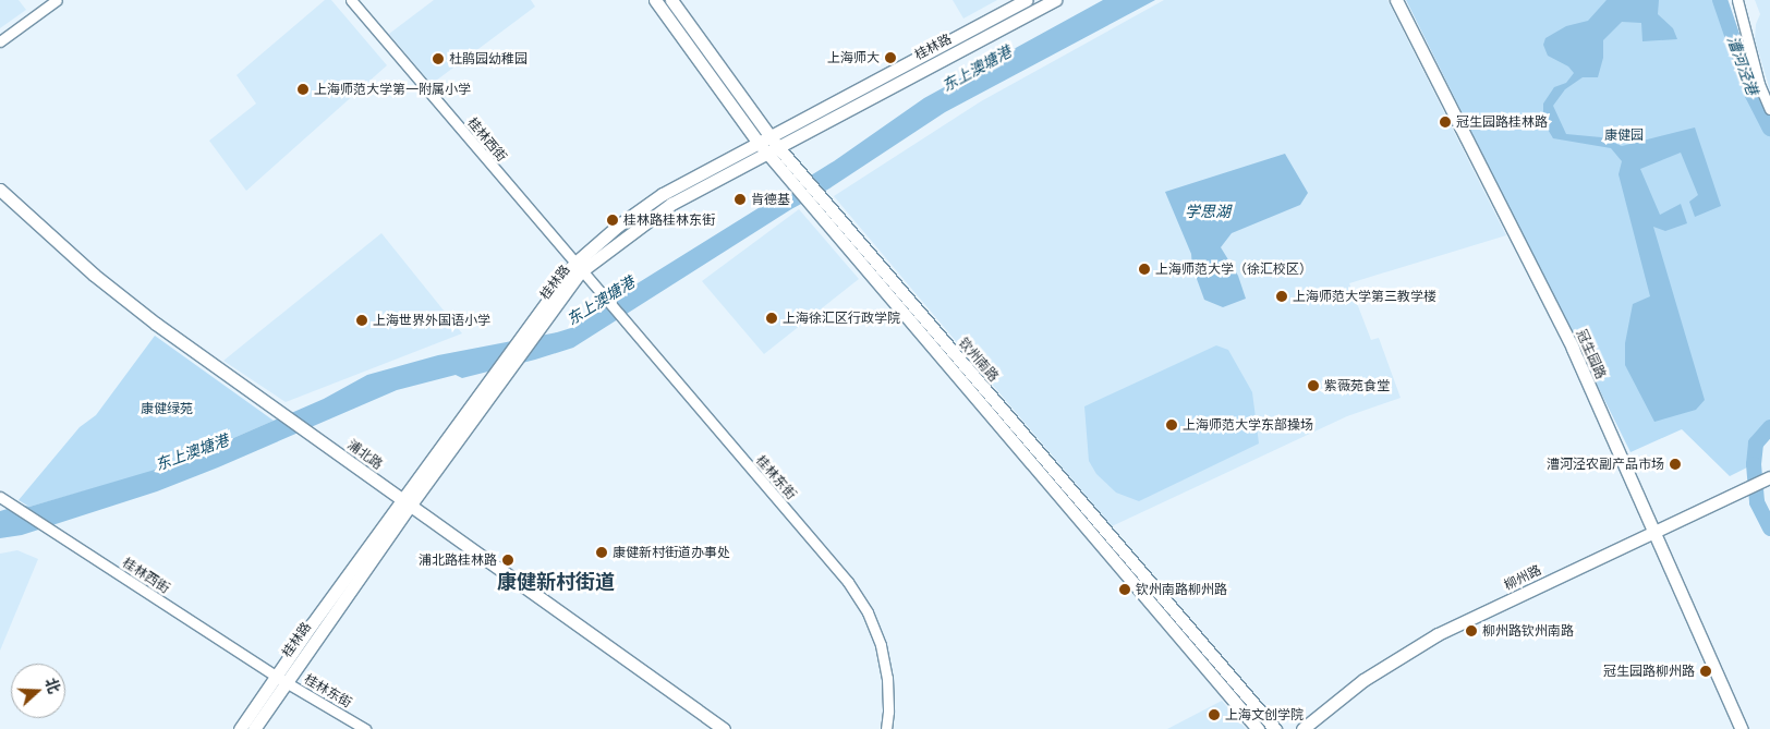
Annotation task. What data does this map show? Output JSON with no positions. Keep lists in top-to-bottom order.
{
  "streets": {
    "street": [
      "桂林路",
      "桂林西街",
      "冠生园路",
      "钦州南路",
      "浦北路",
      "桂林东街",
      "柳州路"
    ]
  },
  "crossings": [
    ["桂林路", "桂林西街"],
    ["桂林路", "钦州南路"],
    ["桂林路", "浦北路"],
    ["桂林路", "桂林东街"],
    ["桂林西街", "桂林东街"],
    ["冠生园路", "柳州路"]
  ],
  "districts": ["康健新村街道"],
  "water": ["漕河泾港", "东上澳塘港", "学思湖"],
  "parks": ["康健园", "康健绿苑"],
  "places": [
    "上海师大",
    "杜鹃园幼稚园",
    "上海师范大学第一附属小学",
    "冠生园路桂林路",
    "肯德基",
    "桂林路桂林东街",
    "上海师范大学（徐汇校区）",
    "上海师范大学第三教学楼",
    "上海徐汇区行政学院",
    "上海世界外国语小学",
    "紫薇苑食堂",
    "上海师范大学东部操场",
    "漕河泾农副产品市场",
    "康健新村街道办事处",
    "浦北路桂林路",
    "钦州南路柳州路",
    "柳州路钦州南路",
    "冠生园路柳州路",
    "上海文创学院"
  ],
  "north": "right"
}
